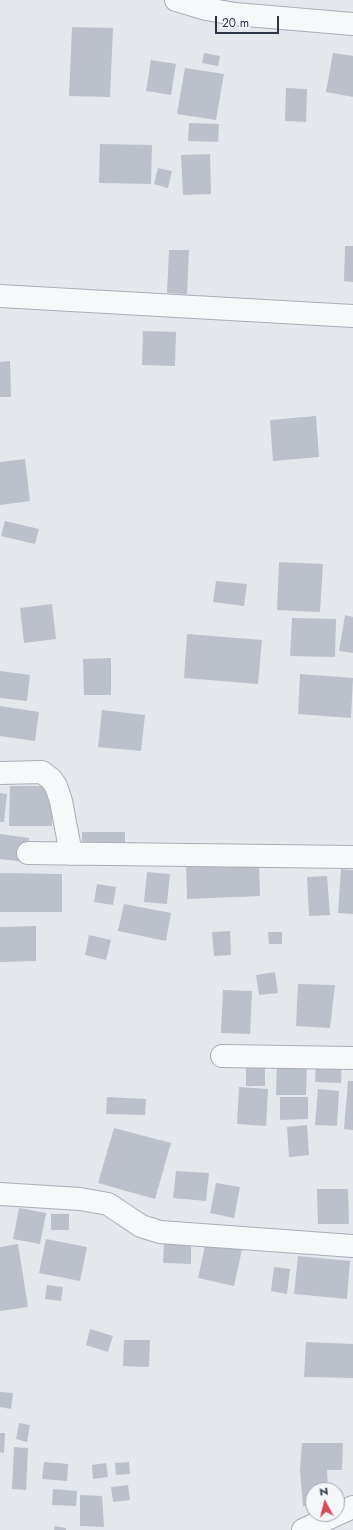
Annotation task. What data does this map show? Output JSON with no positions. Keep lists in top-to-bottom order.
{
  "scale_bar": "20 m",
  "north": "top"
}
